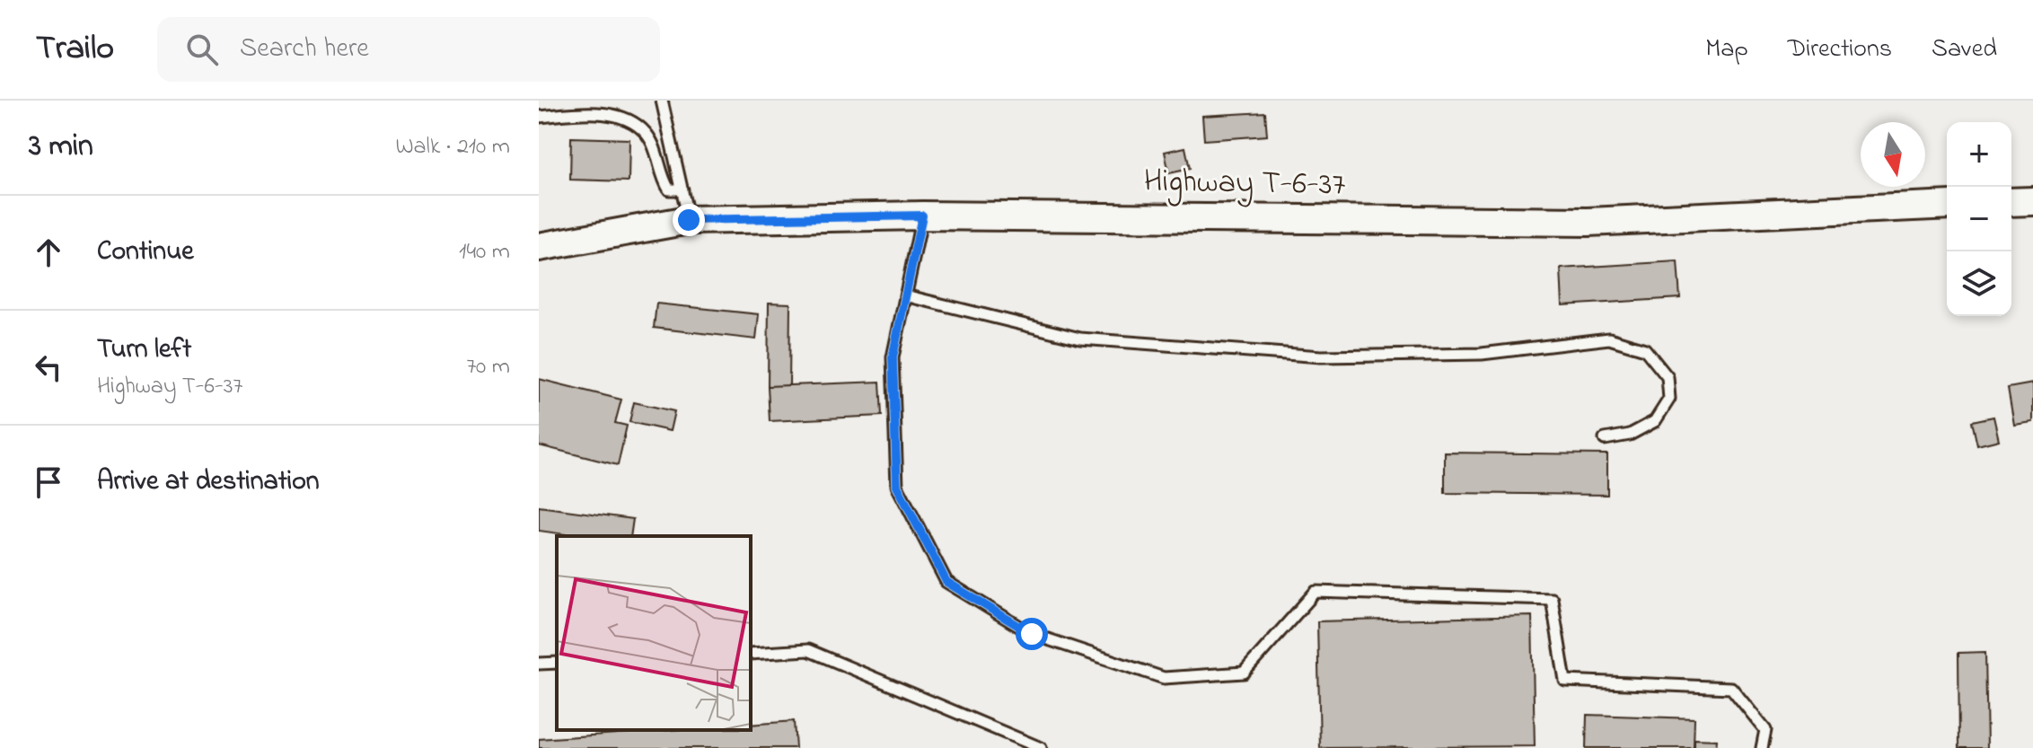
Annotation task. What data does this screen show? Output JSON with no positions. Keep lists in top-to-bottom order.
{
  "streets": {
    "main road": ["Highway T-6-37"]
  },
  "north": "bottom",
  "page": {
    "header": "Trailo",
    "search": "Search here",
    "nav": ["Map", "Directions", "Saved"],
    "heading": ["3 min", "Walk · 210 m"],
    "map_buttons": ["+", "−"],
    "list": [
      ["Continue", "140 m"],
      ["Turn left", "Highway T-6-37", "70 m"],
      "Arrive at destination"
    ]
  }
}
